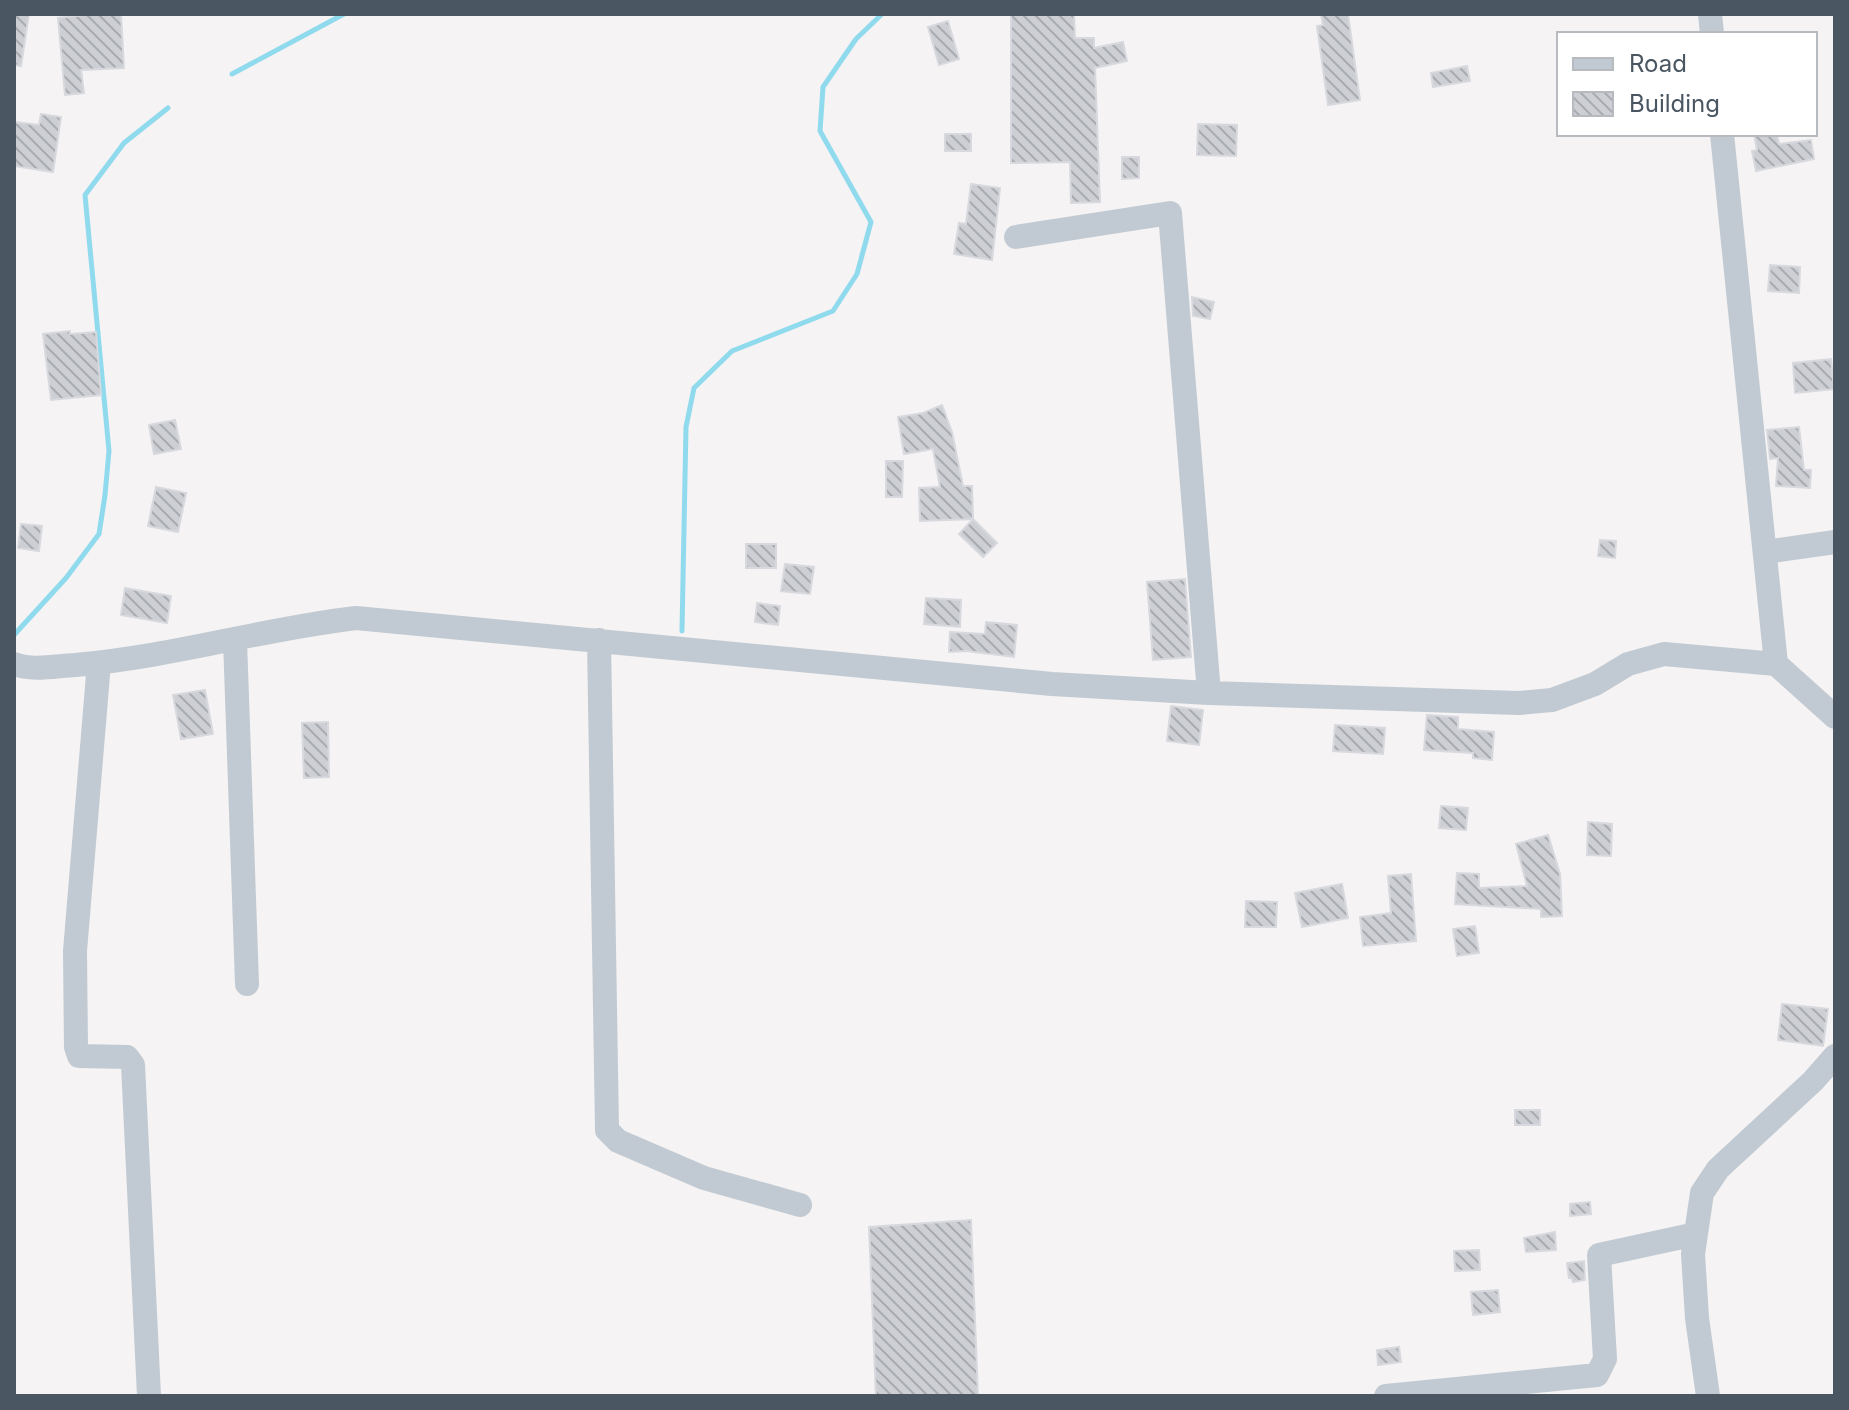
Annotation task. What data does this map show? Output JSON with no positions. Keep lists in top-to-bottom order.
{
  "legend": ["Road", "Building"]
}
